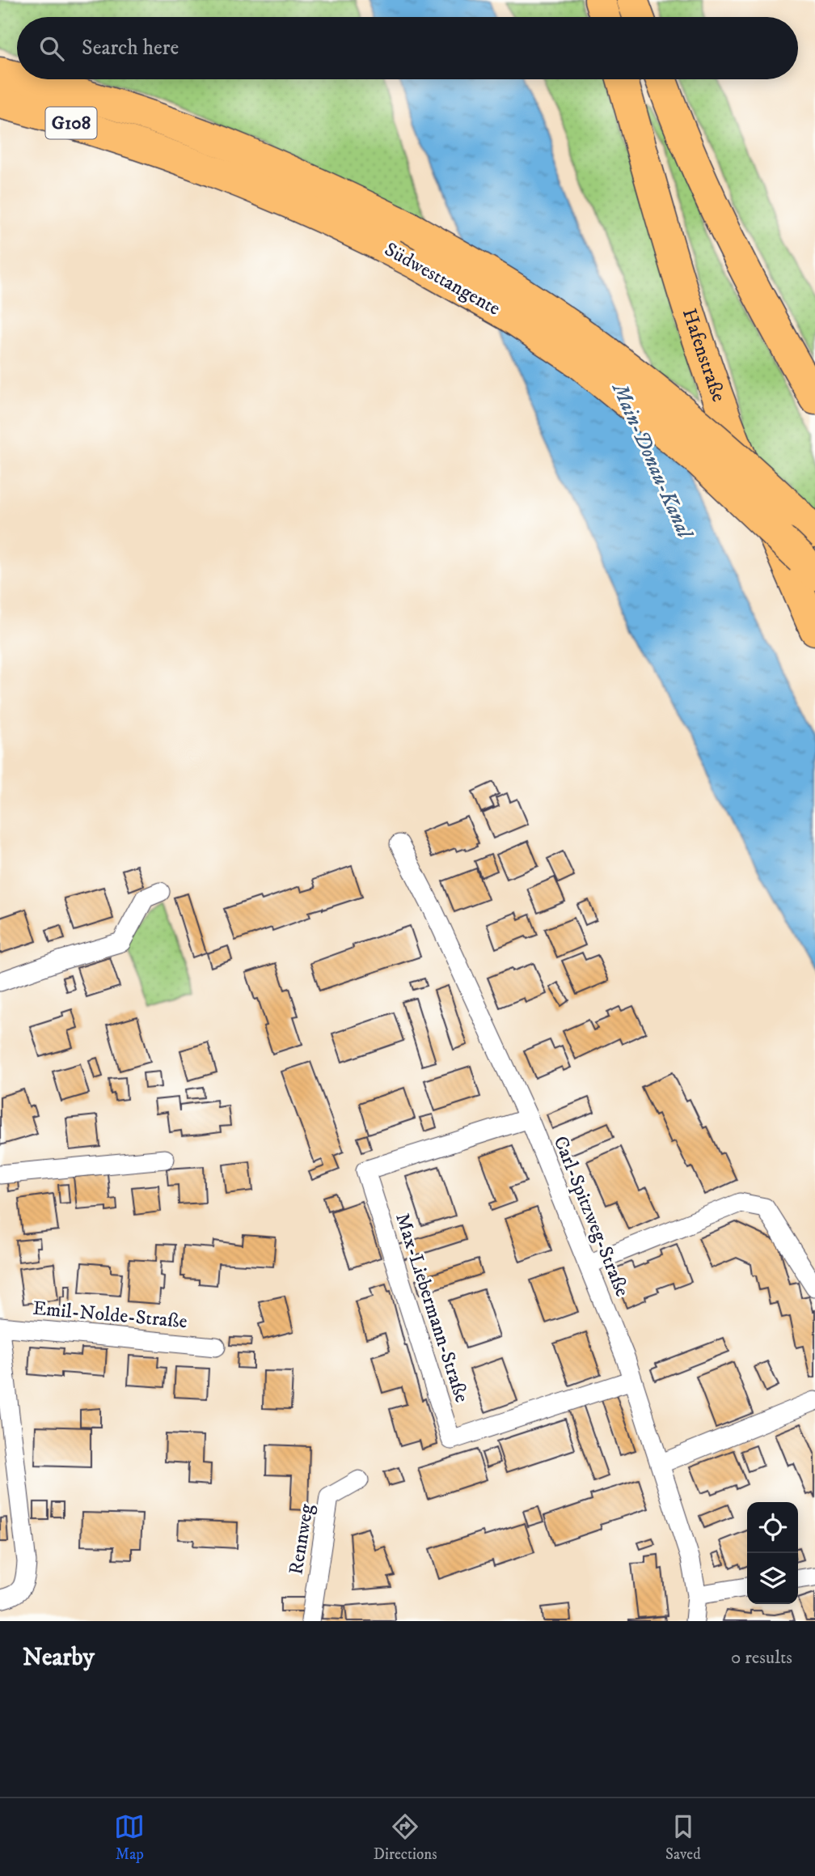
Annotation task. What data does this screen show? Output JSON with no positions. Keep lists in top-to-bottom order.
{
  "streets": {
    "highway": ["G108", "Südwesttangente", "Hafenstraße"],
    "street": [
      "Carl-Spitzweg-Straße",
      "Max-Liebermann-Straße",
      "Emil-Nolde-Straße",
      "Rennweg"
    ]
  },
  "crossings": [
    ["Carl-Spitzweg-Straße", "Max-Liebermann-Straße"]
  ],
  "water": ["Main-Donau-Kanal"],
  "page": {
    "search": "Search here",
    "heading": ["Nearby", "0 results"],
    "nav": ["Map", "Directions", "Saved"]
  }
}
